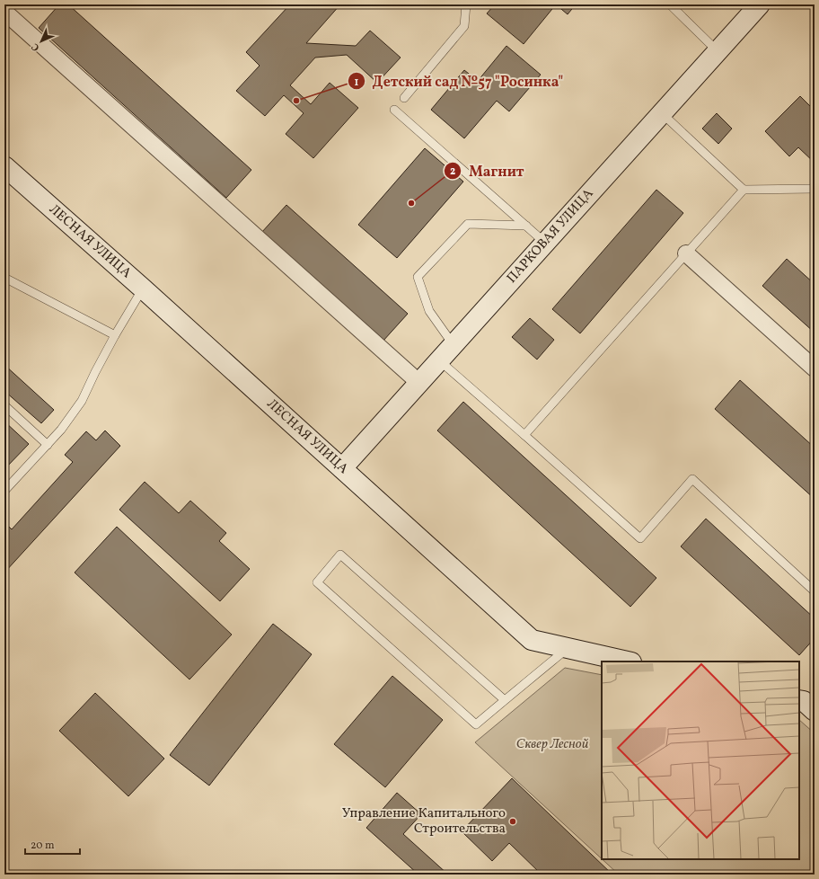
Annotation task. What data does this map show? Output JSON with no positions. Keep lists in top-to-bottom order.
{
  "streets": {
    "main road": ["ПАРКОВАЯ УЛИЦА", "ЛЕСНАЯ УЛИЦА"]
  },
  "crossings": [
    ["ПАРКОВАЯ УЛИЦА", "ЛЕСНАЯ УЛИЦА"]
  ],
  "parks": ["Сквер Лесной"],
  "places": ["Детский сад №57 \"Росинка\"", "Магнит", "Управление Капитального Строительства"],
  "scale_bar": "20 m",
  "north": "bottom left"
}
